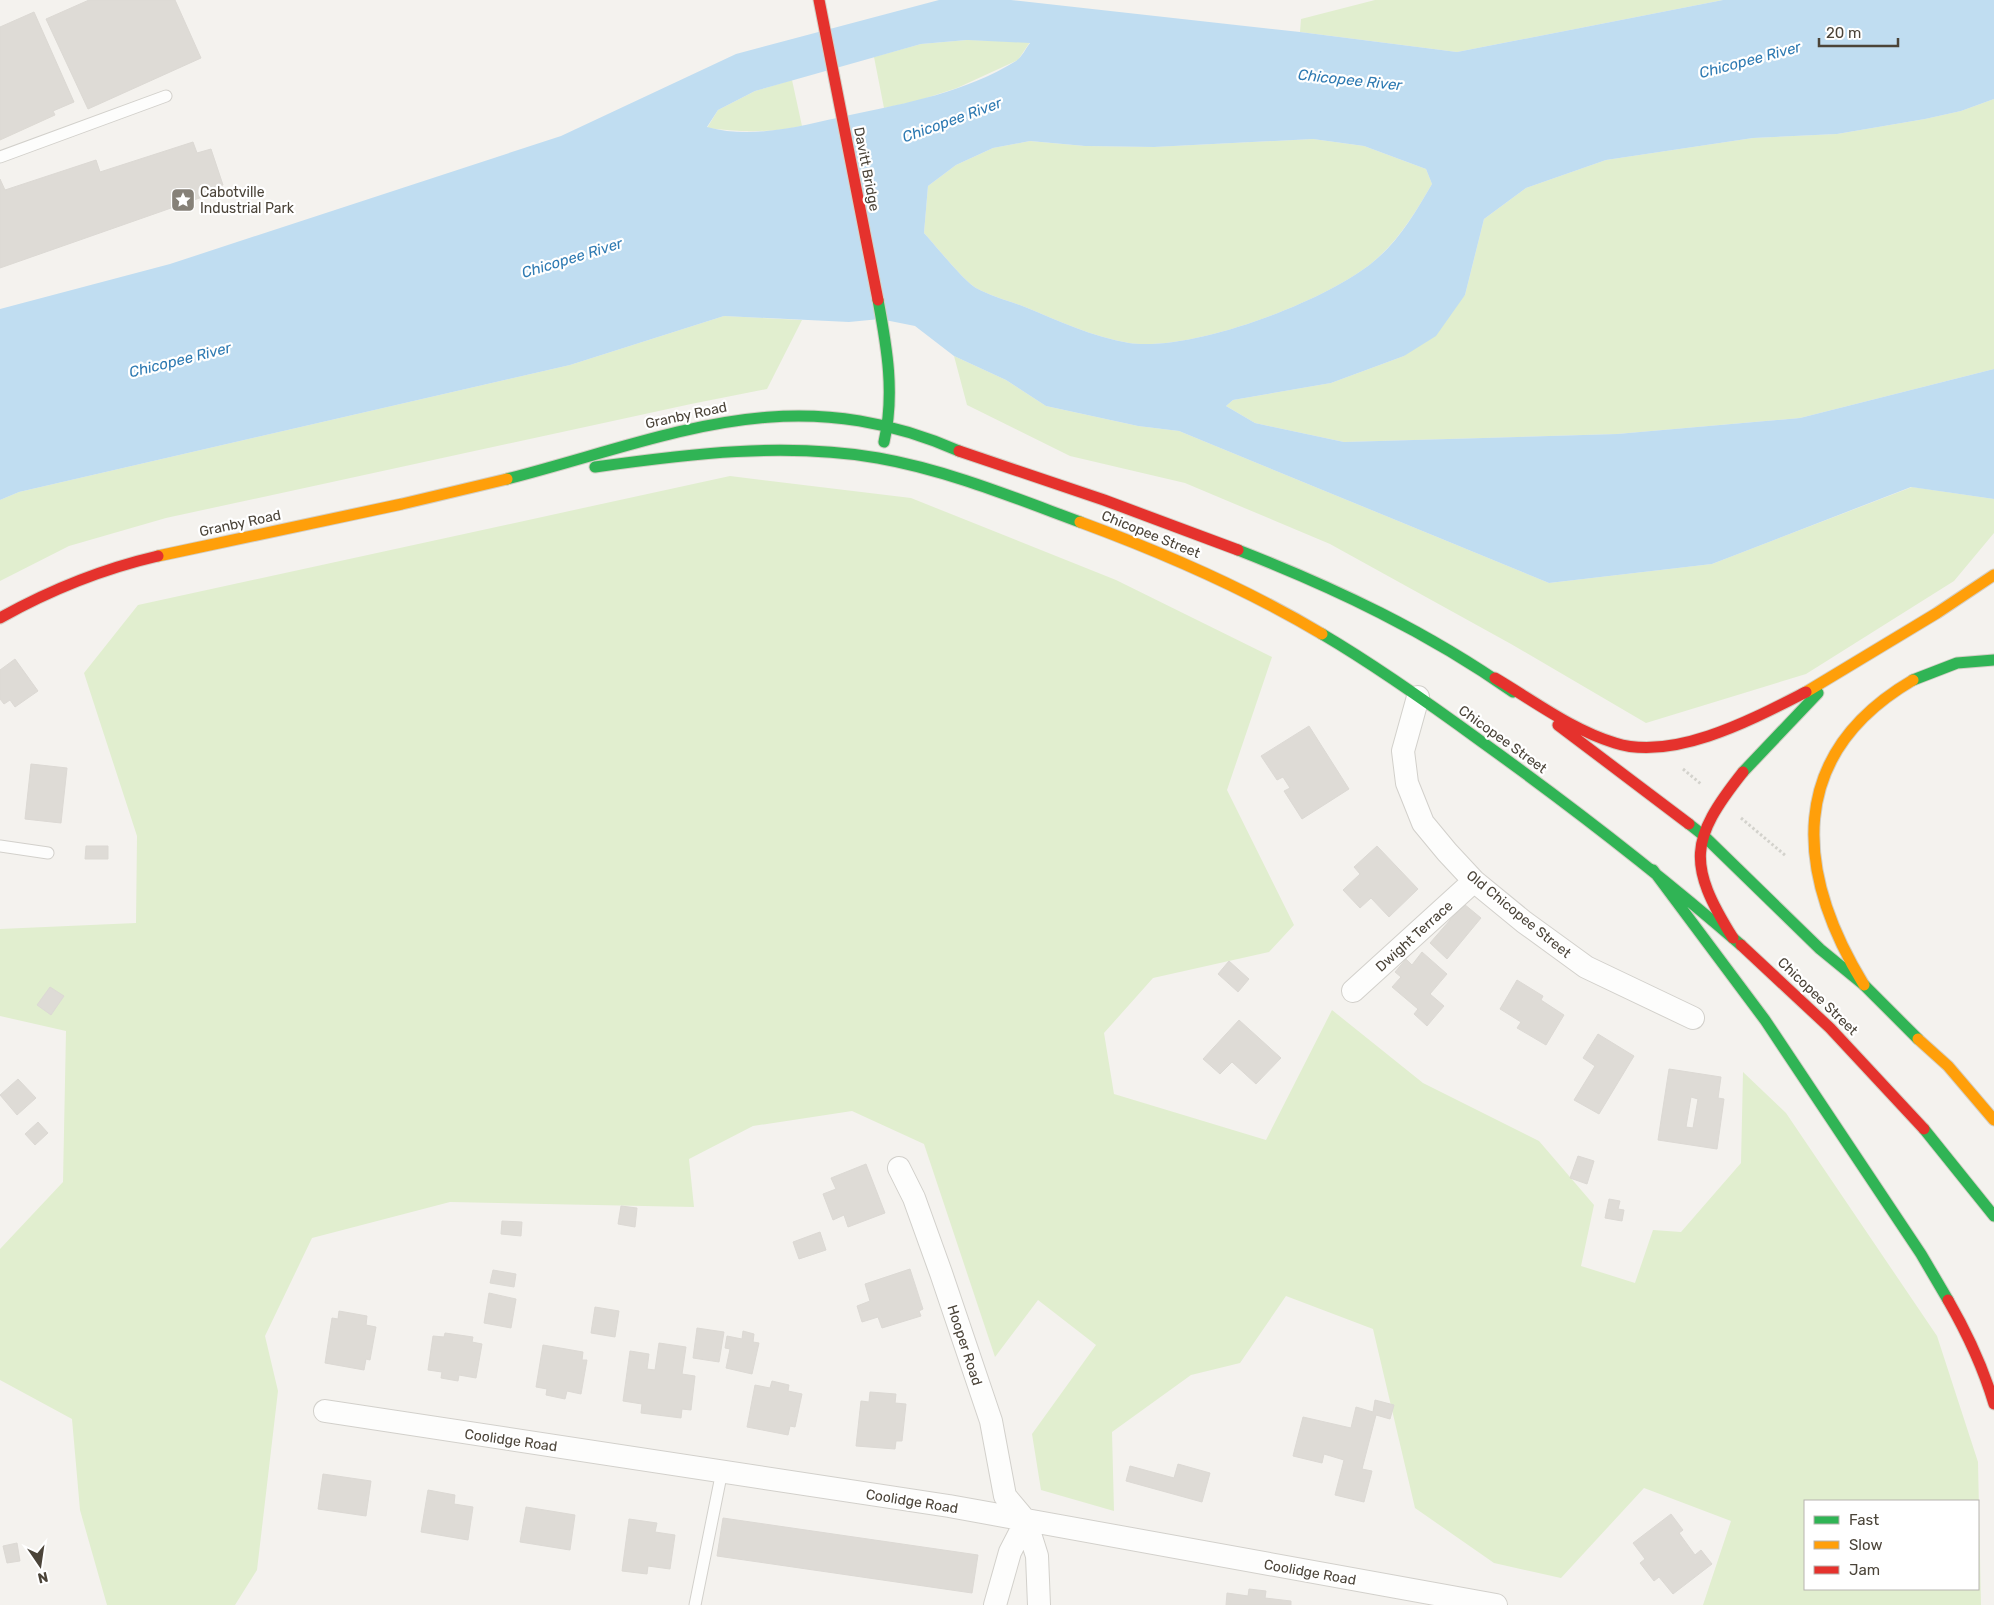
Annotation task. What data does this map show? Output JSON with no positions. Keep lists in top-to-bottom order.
{
  "streets": {
    "main road": ["Davitt Bridge", "Granby Road", "Chicopee Street"],
    "street": [
      "Old Chicopee Street",
      "Dwight Terrace",
      "Hooper Road",
      "Coolidge Road"
    ]
  },
  "crossings": [
    ["Davitt Bridge", "Granby Road"],
    ["Davitt Bridge", "Chicopee Street"],
    ["Granby Road", "Chicopee Street"],
    ["Chicopee Street", "Old Chicopee Street"],
    ["Old Chicopee Street", "Dwight Terrace"],
    ["Hooper Road", "Coolidge Road"]
  ],
  "water": ["Chicopee River"],
  "places": {
    "place": ["Cabotville Industrial Park"]
  },
  "legend": ["Fast", "Slow", "Jam"],
  "scale_bar": "20 m",
  "north": "bottom"
}
